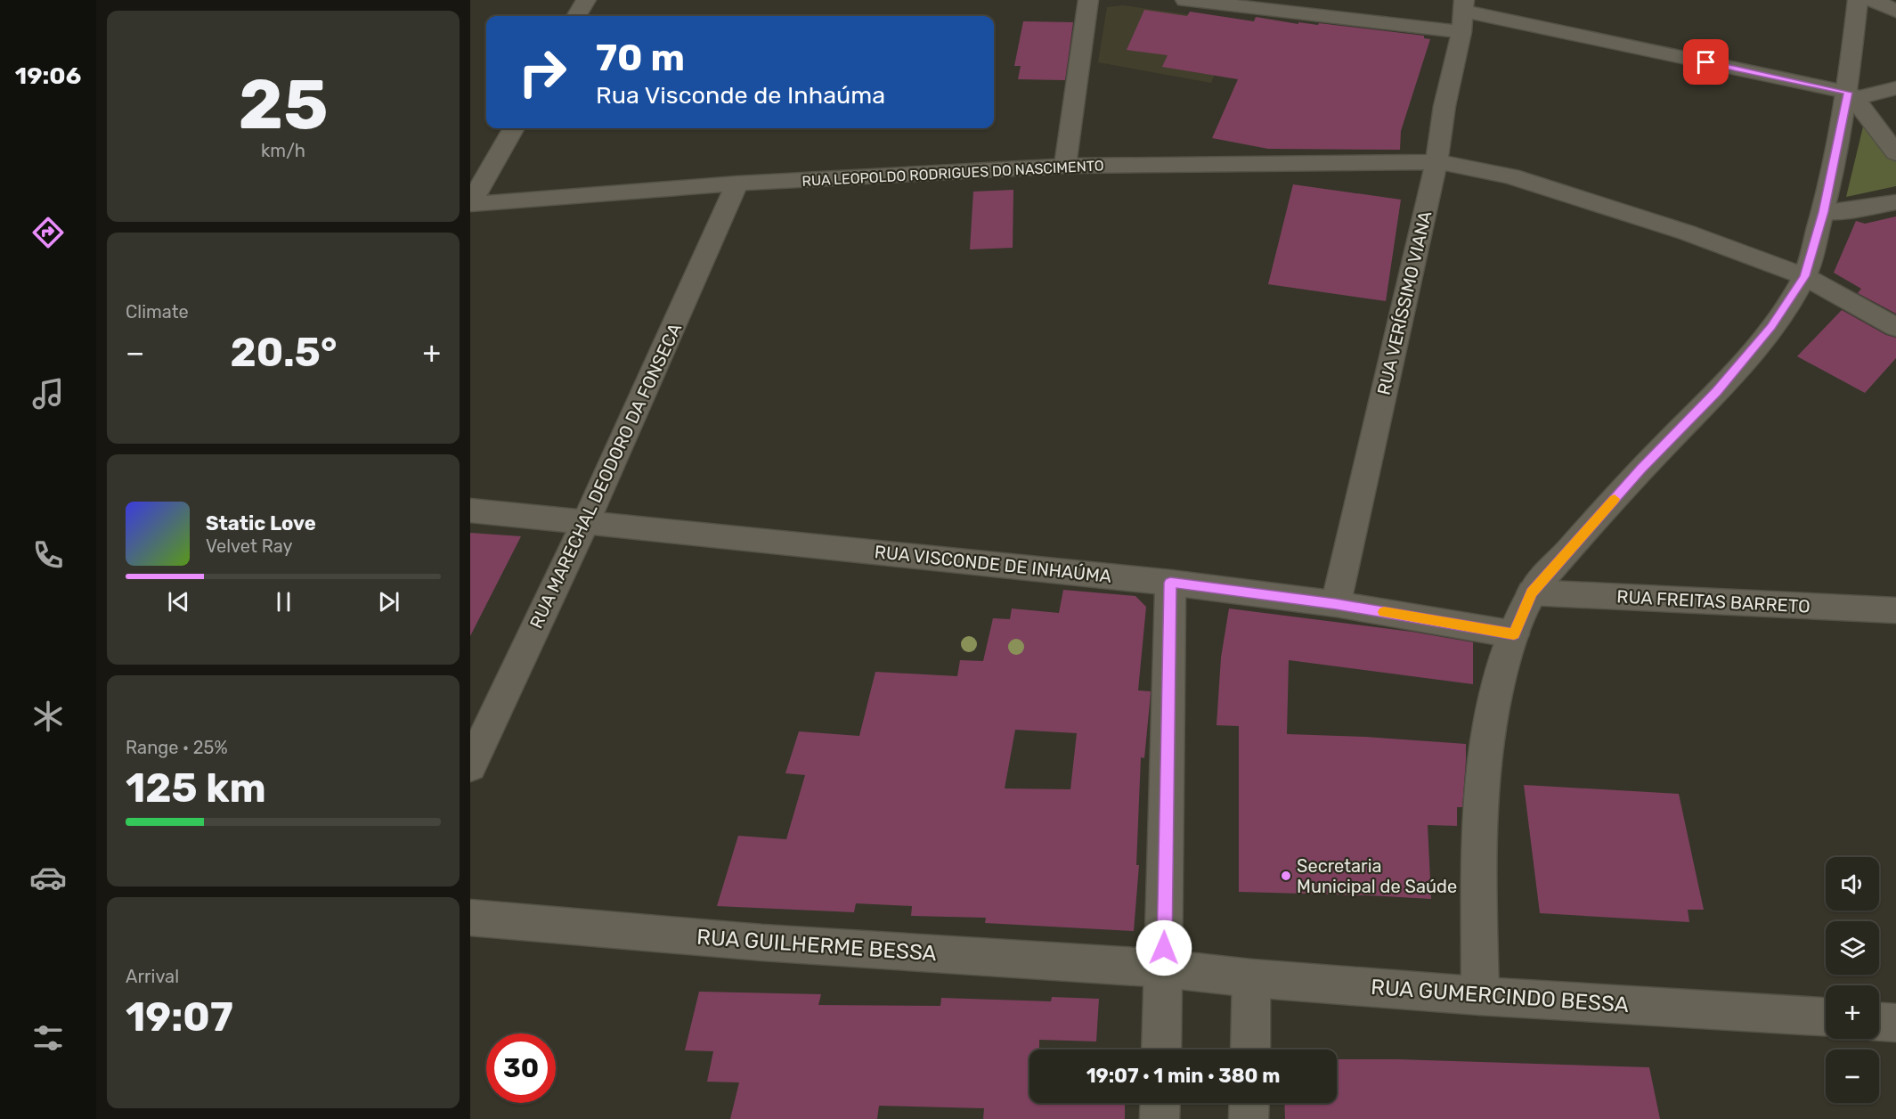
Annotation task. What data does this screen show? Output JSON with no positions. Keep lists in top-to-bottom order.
{
  "streets": {
    "street": [
      "RUA LEOPOLDO RODRIGUES DO NASCIMENTO",
      "RUA VERÍSSIMO VIANA",
      "RUA MARECHAL DEODORO DA FONSECA",
      "RUA VISCONDE DE INHAÚMA",
      "RUA FREITAS BARRETO",
      "RUA GUILHERME BESSA",
      "RUA GUMERCINDO BESSA"
    ]
  },
  "crossings": [
    ["RUA LEOPOLDO RODRIGUES DO NASCIMENTO", "RUA VERÍSSIMO VIANA"],
    ["RUA LEOPOLDO RODRIGUES DO NASCIMENTO", "RUA MARECHAL DEODORO DA FONSECA"],
    ["RUA VERÍSSIMO VIANA", "RUA VISCONDE DE INHAÚMA"],
    ["RUA MARECHAL DEODORO DA FONSECA", "RUA VISCONDE DE INHAÚMA"],
    ["RUA GUILHERME BESSA", "RUA GUMERCINDO BESSA"]
  ],
  "places": ["Secretaria Municipal de Saúde"],
  "page": {
    "tabs": "19:06",
    "tile": [
      ["25", "km/h"],
      "Climate",
      ["Range · 25%", "125 km"],
      ["Arrival", "19:07"]
    ],
    "turn": ["70 m", "Rua Visconde de Inhaúma"],
    "heat": ["−", "20.5°", "+"],
    "song": ["Static Love", "Velvet Ray"],
    "map_buttons": ["+", "−"],
    "limit": "30",
    "trip": "19:07 · 1 min · 380 m"
  }
}
